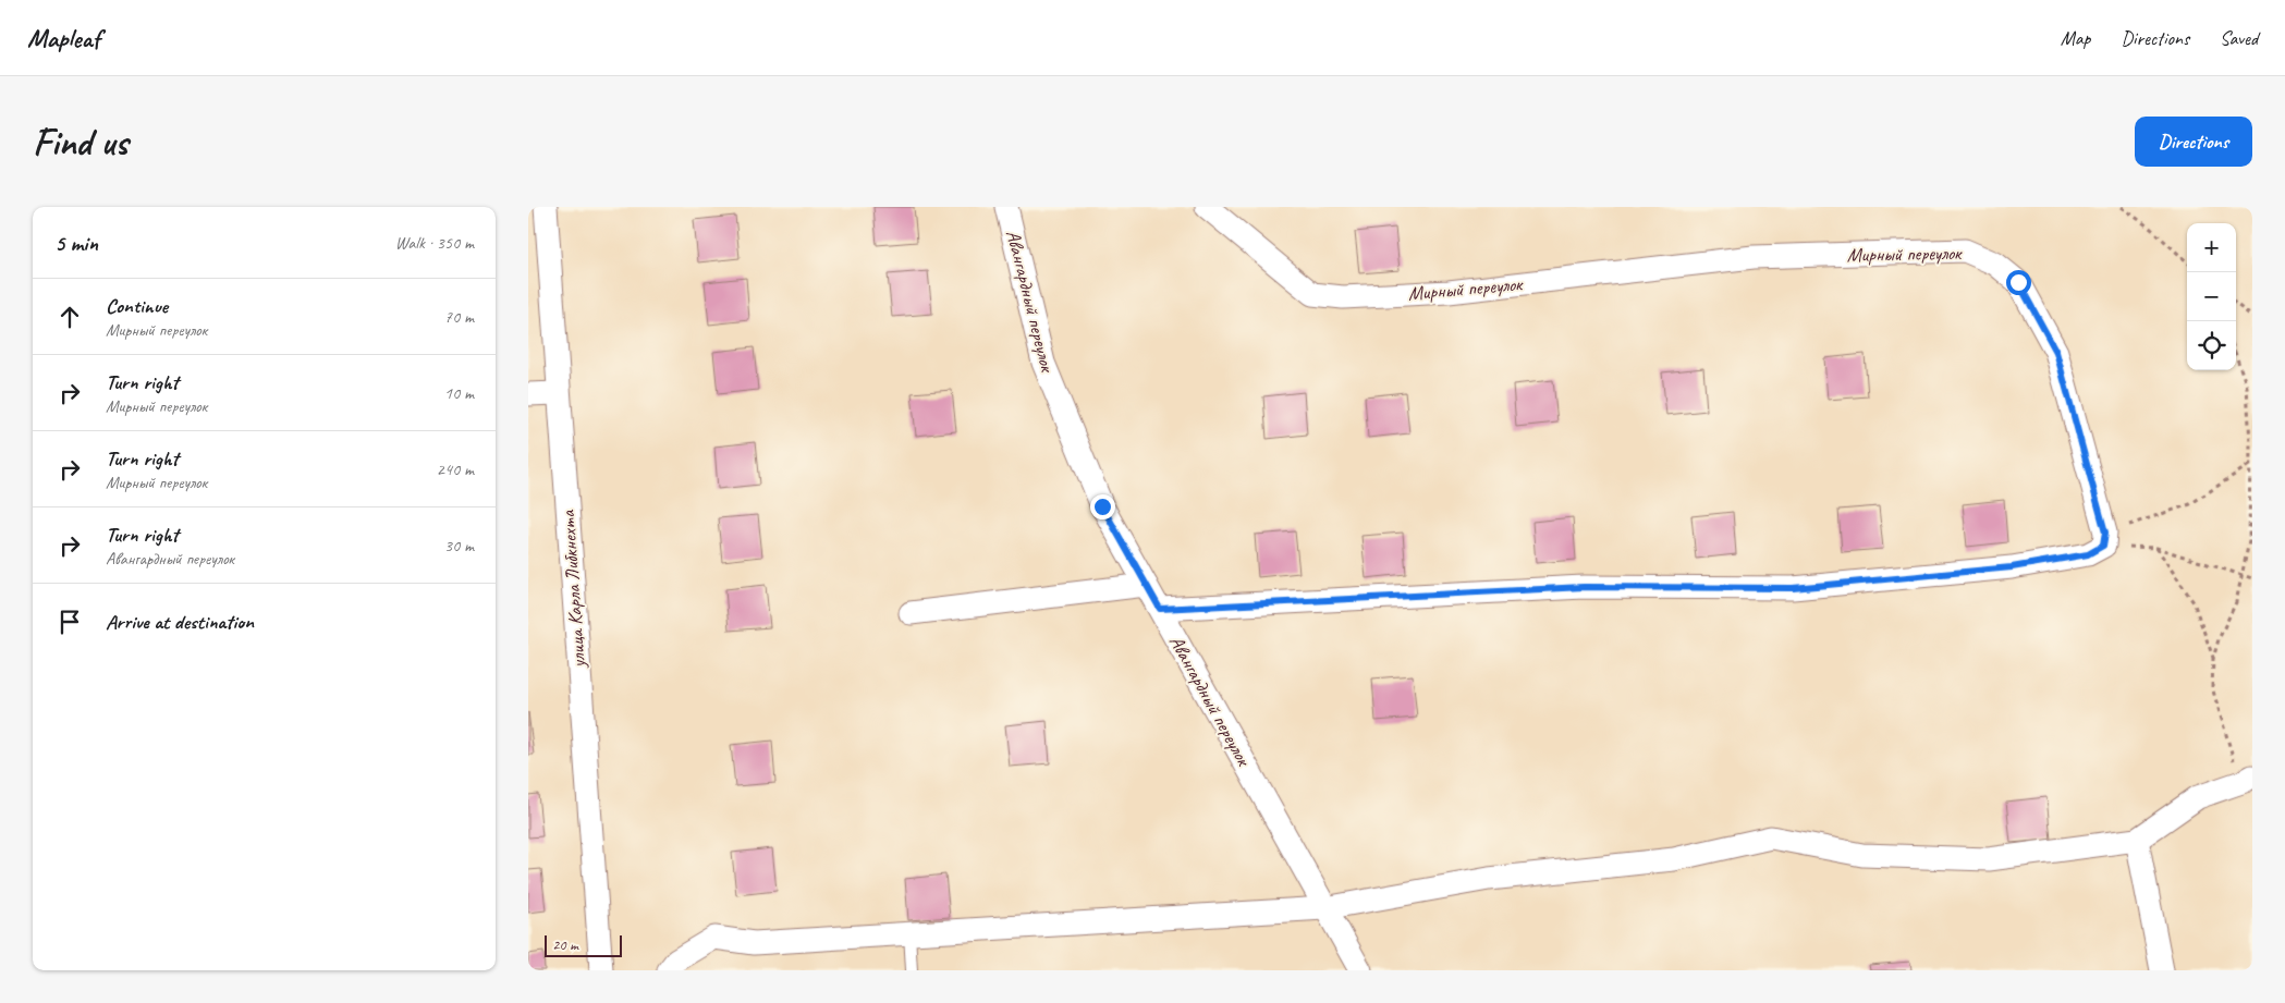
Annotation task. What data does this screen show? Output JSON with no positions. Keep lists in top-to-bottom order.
{
  "streets": {
    "street": ["Мирный переулок", "Авангардный переулок", "улица Карла Либкнехта"]
  },
  "scale_bar": "20 m",
  "page": {
    "header": "Mapleaf",
    "nav": ["Map", "Directions", "Saved"],
    "buttons": "Directions",
    "title": "Find us",
    "heading": ["5 min", "Walk · 350 m"],
    "map_buttons": ["+", "−"],
    "list": [
      ["Continue", "Мирный переулок", "70 m"],
      ["Turn right", "Мирный переулок", "10 m"],
      ["Turn right", "Мирный переулок", "240 m"],
      ["Turn right", "Авангардный переулок", "30 m"],
      "Arrive at destination"
    ],
    "scale": "20 m"
  }
}
